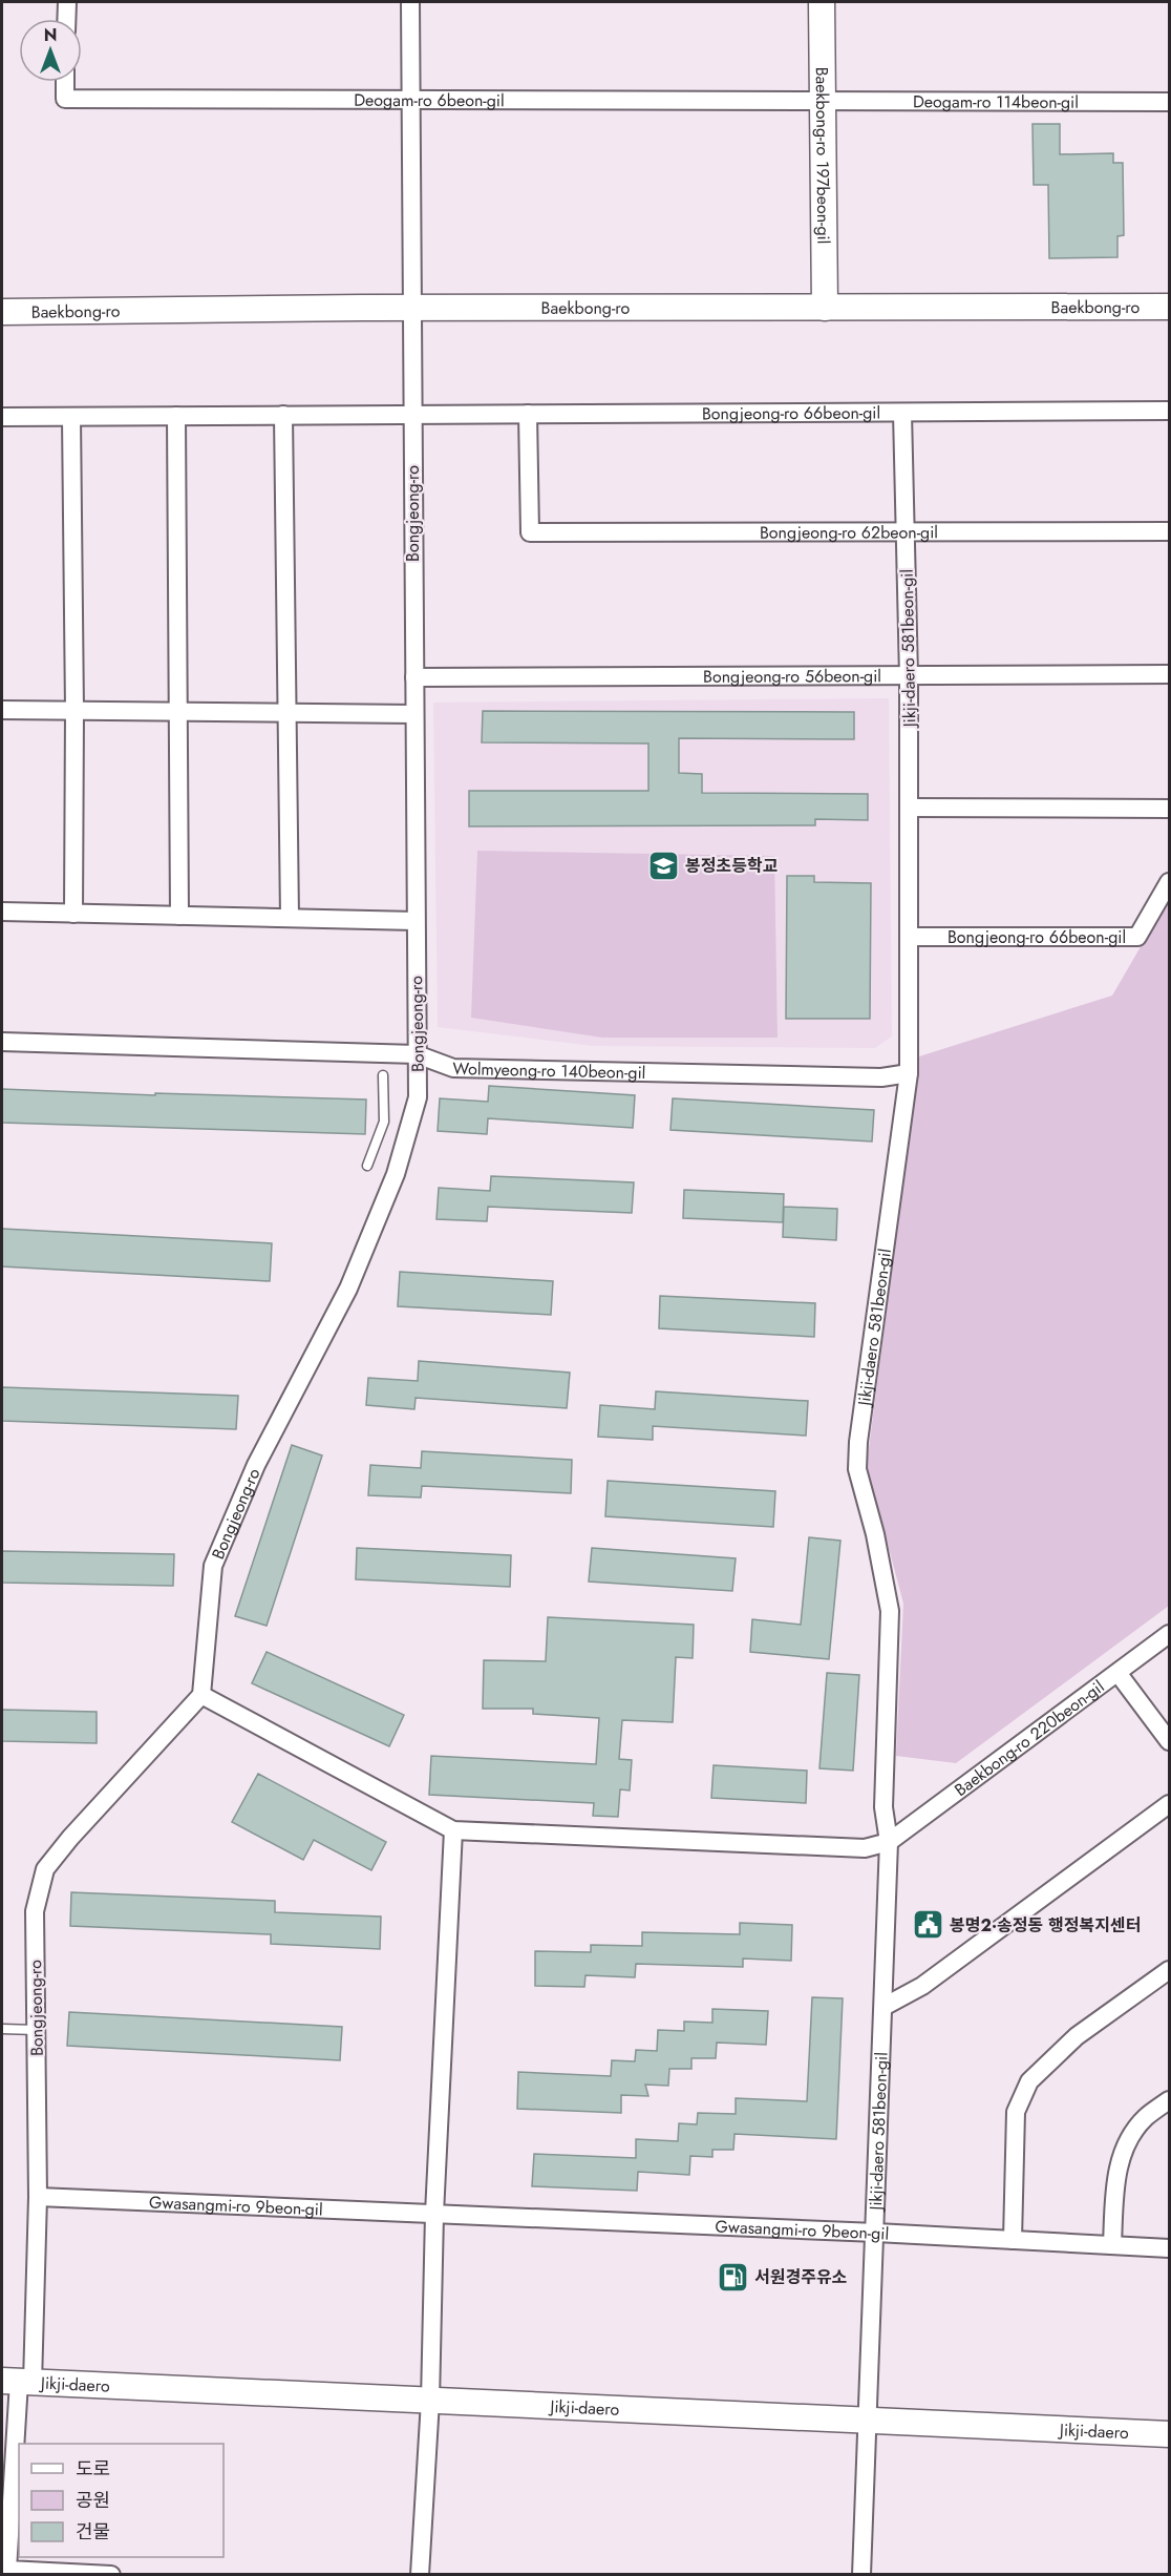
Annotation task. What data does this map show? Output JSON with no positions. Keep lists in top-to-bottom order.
{
  "streets": {
    "street": [
      "Deogam-ro 6beon-gil",
      "Deogam-ro 114beon-gil",
      "Baekbong-ro 197beon-gil",
      "Baekbong-ro",
      "Bongjeong-ro 66beon-gil",
      "Bongjeong-ro",
      "Bongjeong-ro 62beon-gil",
      "Jikji-daero 581beon-gil",
      "Bongjeong-ro 56beon-gil",
      "Wolmyeong-ro 140beon-gil",
      "Baekbong-ro 220beon-gil",
      "Gwasangmi-ro 9beon-gil",
      "Jikji-daero"
    ]
  },
  "crossings": [
    ["Deogam-ro 6beon-gil", "Deogam-ro 114beon-gil"],
    ["Deogam-ro 6beon-gil", "Baekbong-ro 197beon-gil"],
    ["Deogam-ro 6beon-gil", "Bongjeong-ro"],
    ["Deogam-ro 114beon-gil", "Baekbong-ro 197beon-gil"],
    ["Baekbong-ro 197beon-gil", "Baekbong-ro"],
    ["Baekbong-ro", "Bongjeong-ro"],
    ["Bongjeong-ro 66beon-gil", "Bongjeong-ro"],
    ["Bongjeong-ro 66beon-gil", "Bongjeong-ro 62beon-gil"],
    ["Bongjeong-ro 66beon-gil", "Jikji-daero 581beon-gil"],
    ["Bongjeong-ro", "Bongjeong-ro 56beon-gil"],
    ["Bongjeong-ro", "Wolmyeong-ro 140beon-gil"],
    ["Bongjeong-ro", "Gwasangmi-ro 9beon-gil"],
    ["Bongjeong-ro", "Jikji-daero"],
    ["Bongjeong-ro 62beon-gil", "Jikji-daero 581beon-gil"],
    ["Jikji-daero 581beon-gil", "Bongjeong-ro 56beon-gil"],
    ["Jikji-daero 581beon-gil", "Wolmyeong-ro 140beon-gil"],
    ["Jikji-daero 581beon-gil", "Baekbong-ro 220beon-gil"],
    ["Jikji-daero 581beon-gil", "Gwasangmi-ro 9beon-gil"],
    ["Jikji-daero 581beon-gil", "Jikji-daero"]
  ],
  "places": {
    "school or university": ["봉정초등학교"],
    "public building": ["봉명2·송정동 행정복지센터"],
    "fuel station": ["서원경주유소"]
  },
  "legend": ["도로", "공원", "건물"],
  "north": "top"
}
